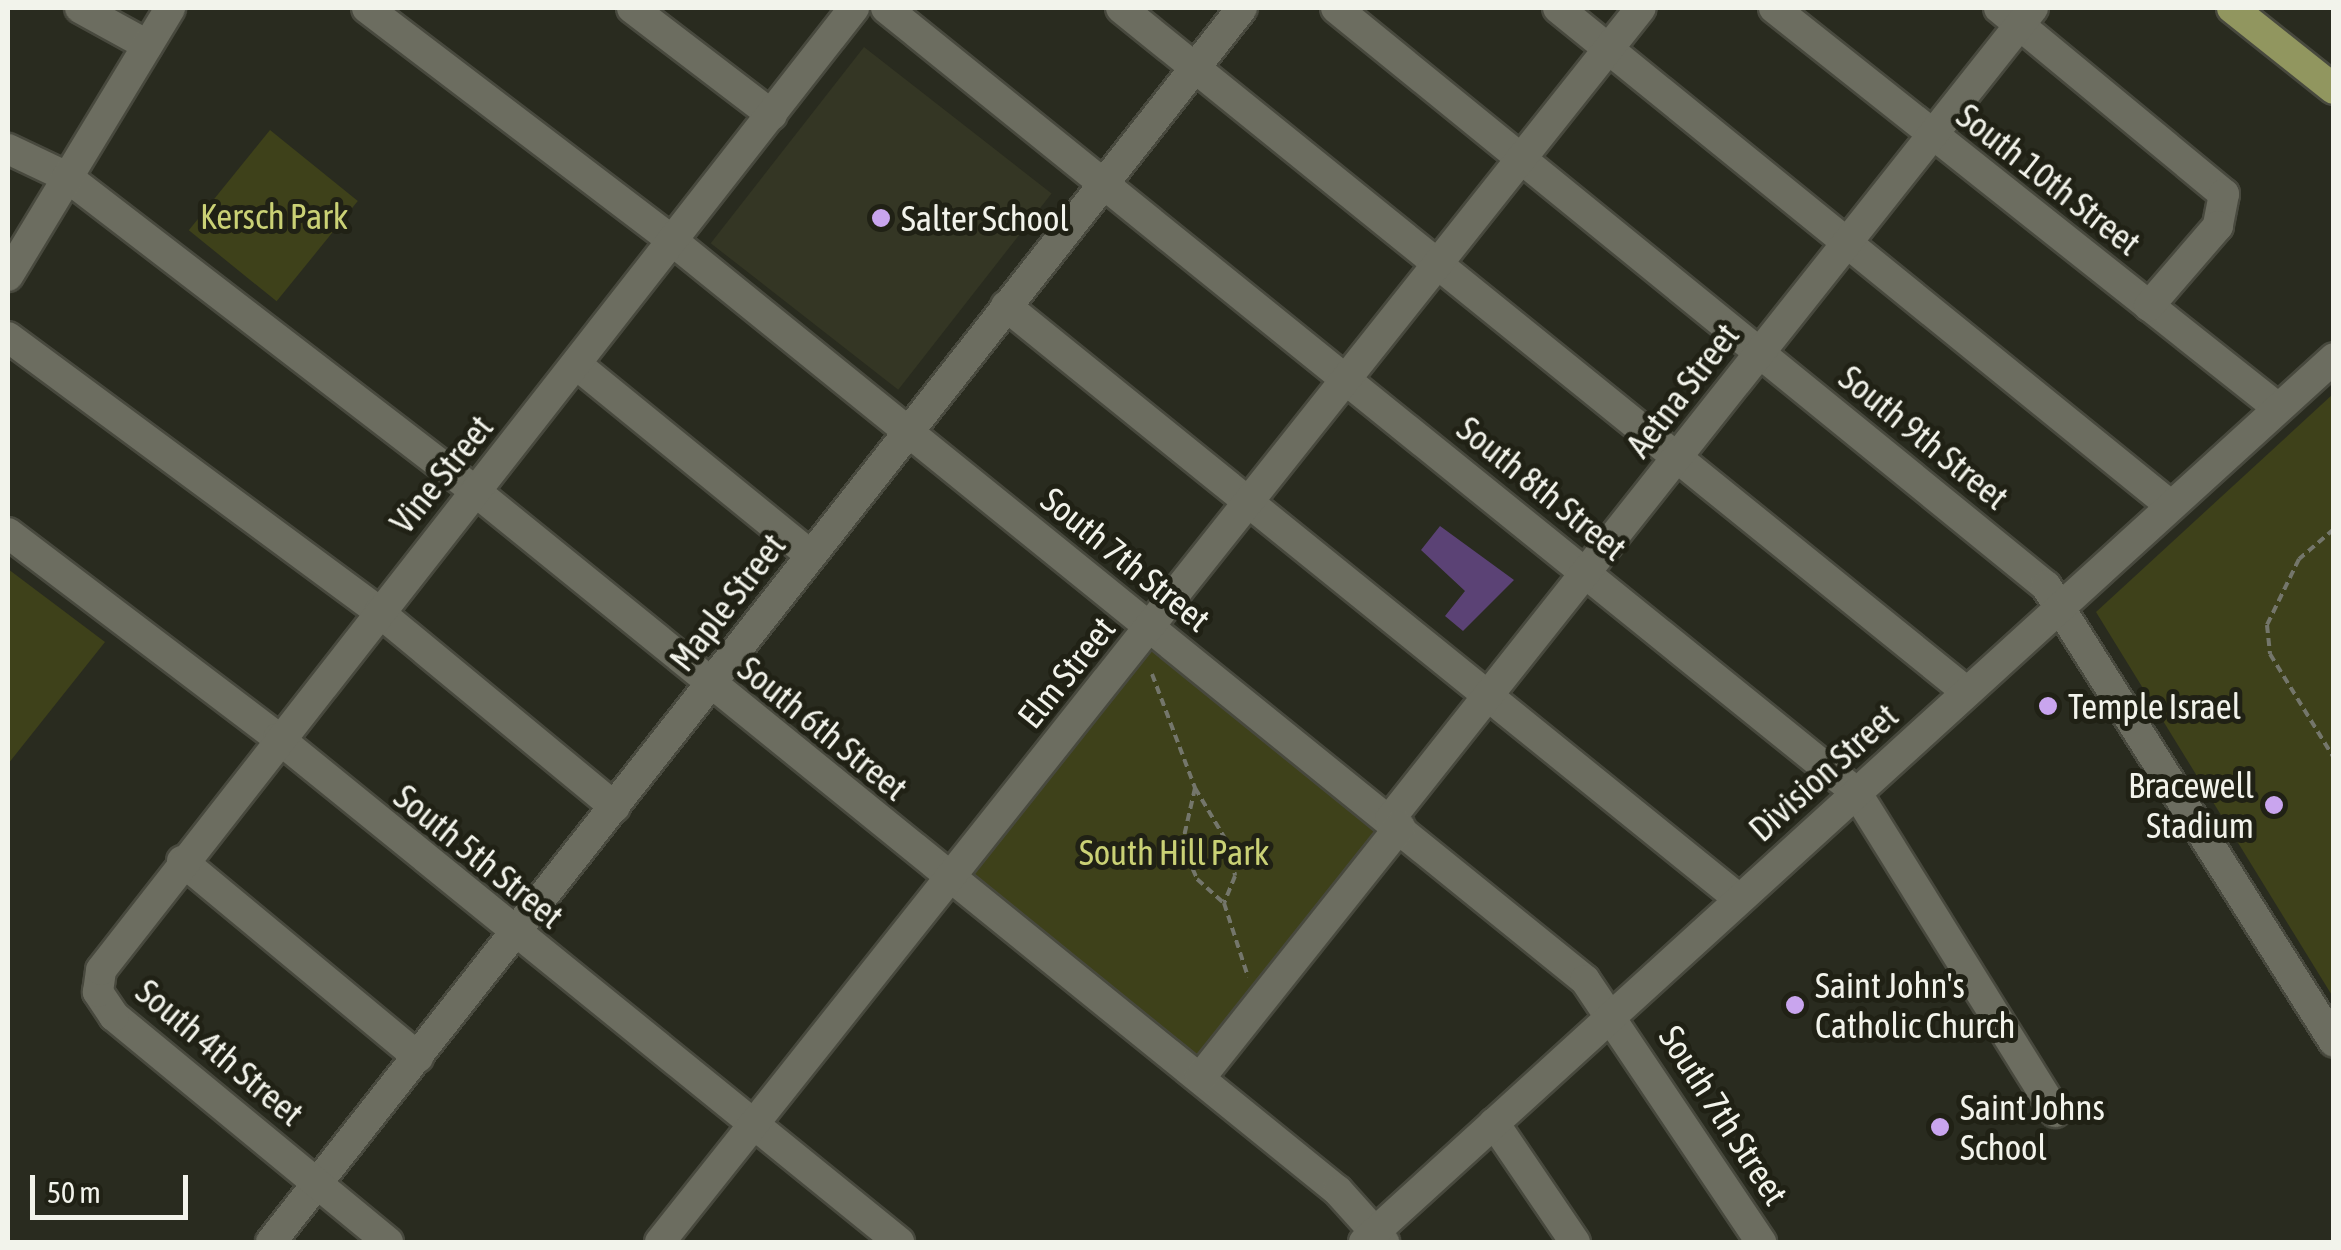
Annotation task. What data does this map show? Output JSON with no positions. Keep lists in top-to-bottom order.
{
  "streets": {
    "street": [
      "South 10th Street",
      "Aetna Street",
      "South 9th Street",
      "Vine Street",
      "South 8th Street",
      "South 7th Street",
      "Maple Street",
      "Elm Street",
      "South 6th Street",
      "Division Street",
      "South 5th Street",
      "South 4th Street"
    ]
  },
  "crossings": [
    ["South 10th Street", "Aetna Street"],
    ["South 10th Street", "Division Street"],
    ["Aetna Street", "South 9th Street"],
    ["Aetna Street", "South 8th Street"],
    ["Aetna Street", "South 7th Street"],
    ["Aetna Street", "South 6th Street"],
    ["South 9th Street", "Elm Street"],
    ["South 9th Street", "Division Street"],
    ["Vine Street", "South 7th Street"],
    ["Vine Street", "South 6th Street"],
    ["Vine Street", "South 5th Street"],
    ["Vine Street", "South 4th Street"],
    ["South 8th Street", "Maple Street"],
    ["South 8th Street", "Elm Street"],
    ["South 8th Street", "Division Street"],
    ["South 7th Street", "Maple Street"],
    ["South 7th Street", "Elm Street"],
    ["South 7th Street", "Division Street"],
    ["Maple Street", "South 6th Street"],
    ["Maple Street", "South 5th Street"],
    ["Maple Street", "South 4th Street"],
    ["Elm Street", "South 6th Street"],
    ["Elm Street", "South 5th Street"],
    ["South 6th Street", "Division Street"]
  ],
  "parks": ["Kersch Park", "South Hill Park"],
  "places": [
    "Salter School",
    "Temple Israel",
    "Bracewell Stadium",
    "Saint John's Catholic Church",
    "Saint Johns School"
  ],
  "scale_bar": "50 m"
}
